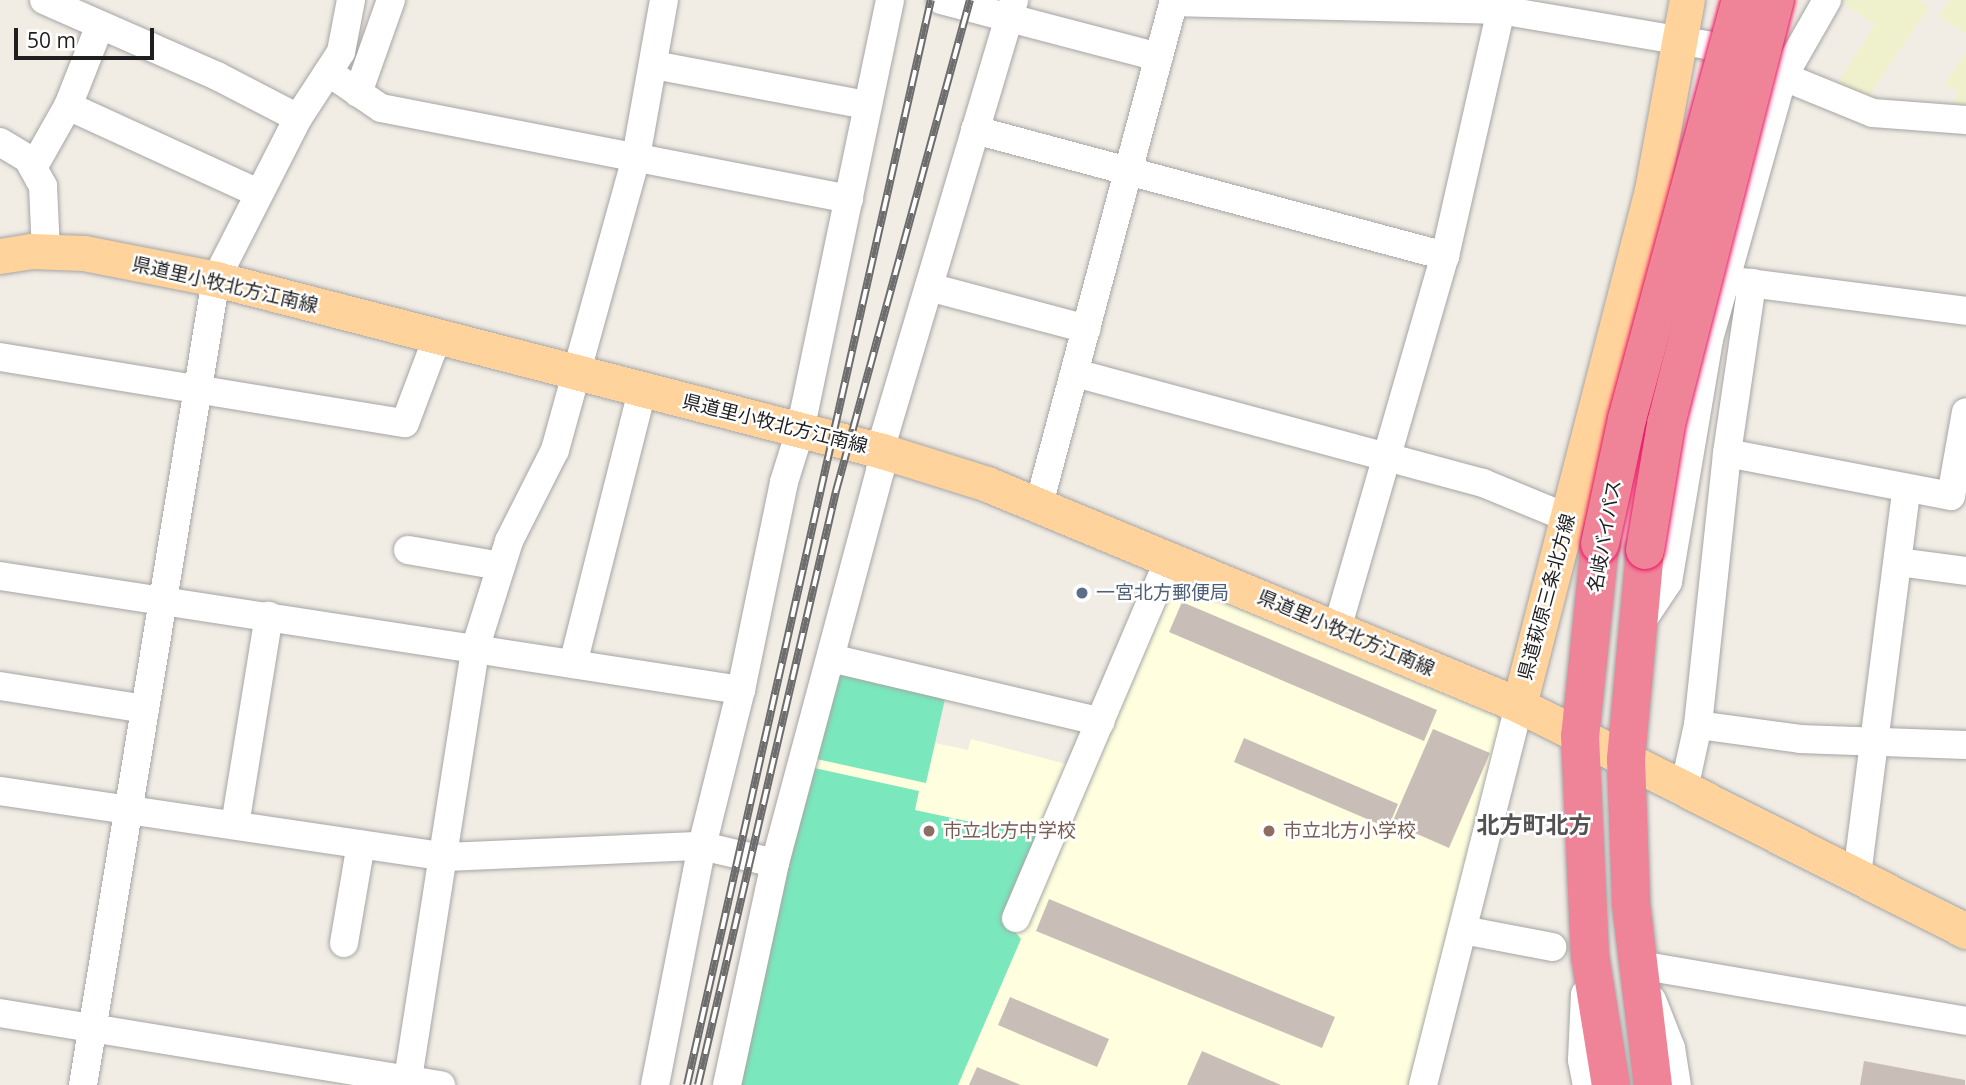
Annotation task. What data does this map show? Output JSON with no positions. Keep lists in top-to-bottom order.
{
  "streets": {
    "highway": ["名岐バイパス"],
    "main road": ["県道里小牧北方江南線", "県道萩原三条北方線"]
  },
  "crossings": [
    ["県道里小牧北方江南線", "県道萩原三条北方線"],
    ["名岐バイパス", "県道萩原三条北方線"]
  ],
  "districts": ["北方町北方"],
  "places": ["一宮北方郵便局", "市立北方中学校", "市立北方小学校"],
  "scale_bar": "50 m"
}
